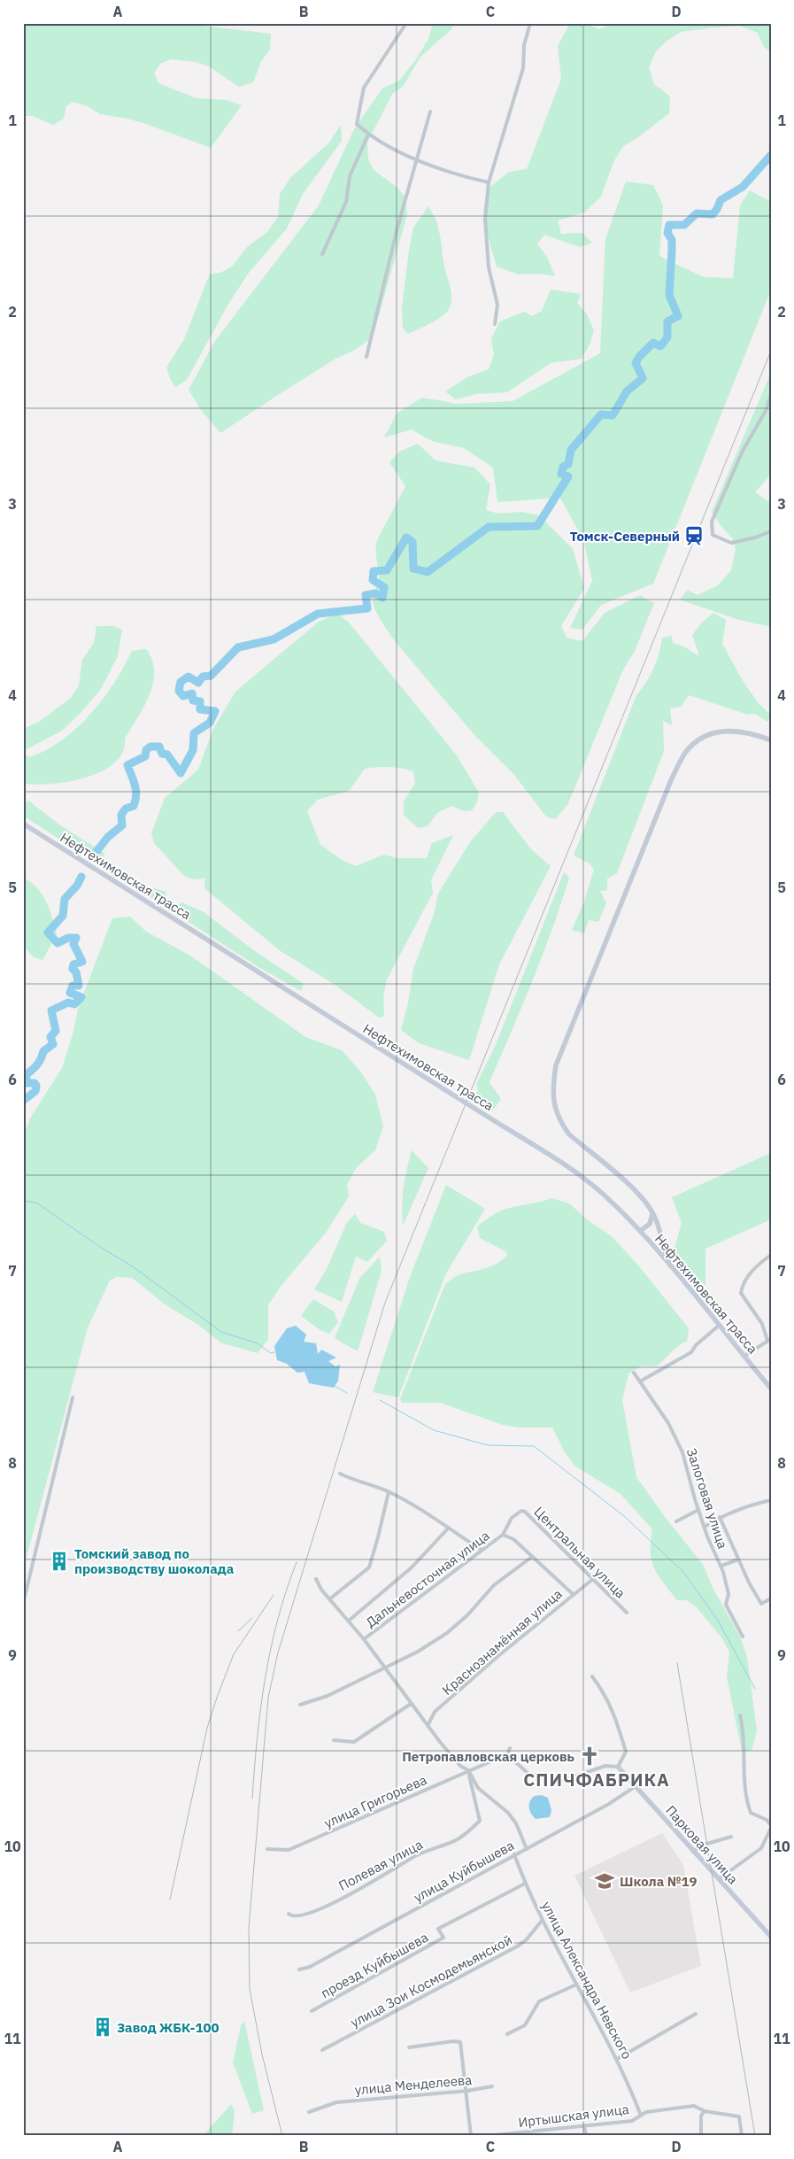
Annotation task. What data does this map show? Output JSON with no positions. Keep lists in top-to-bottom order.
{
  "streets": {
    "main road": ["Нефтехимовская трасса", "Парковая улица"],
    "street": [
      "Залоговая улица",
      "Центральная улица",
      "Дальневосточная улица",
      "Краснознамённая улица",
      "улица Григорьева",
      "Полевая улица",
      "улица Куйбышева",
      "проезд Куйбышева",
      "улица Александра Невского",
      "улица Зои Космодемьянской",
      "улица Менделеева",
      "Иртышская улица"
    ]
  },
  "crossings": [
    ["Центральная улица", "Дальневосточная улица"],
    ["Центральная улица", "Краснознамённая улица"],
    ["улица Григорьева", "Полевая улица"],
    ["Парковая улица", "улица Куйбышева"],
    ["улица Куйбышева", "улица Александра Невского"],
    ["проезд Куйбышева", "улица Александра Невского"],
    ["улица Александра Невского", "улица Зои Космодемьянской"],
    ["улица Александра Невского", "Иртышская улица"]
  ],
  "districts": ["СПИЧФАБРИКА"],
  "places": {
    "station": ["Томск-Северный"],
    "building": ["Томский завод по производству шоколада", "Завод ЖБК-100"],
    "church": ["Петропавловская церковь"],
    "school or university": ["Школа №19"]
  },
  "grid": {
    "columns": [
      "A",
      "B",
      "C",
      "D"
    ],
    "rows": [
      "1",
      "2",
      "3",
      "4",
      "5",
      "6",
      "7",
      "8",
      "9",
      "10",
      "11"
    ]
  }
}
